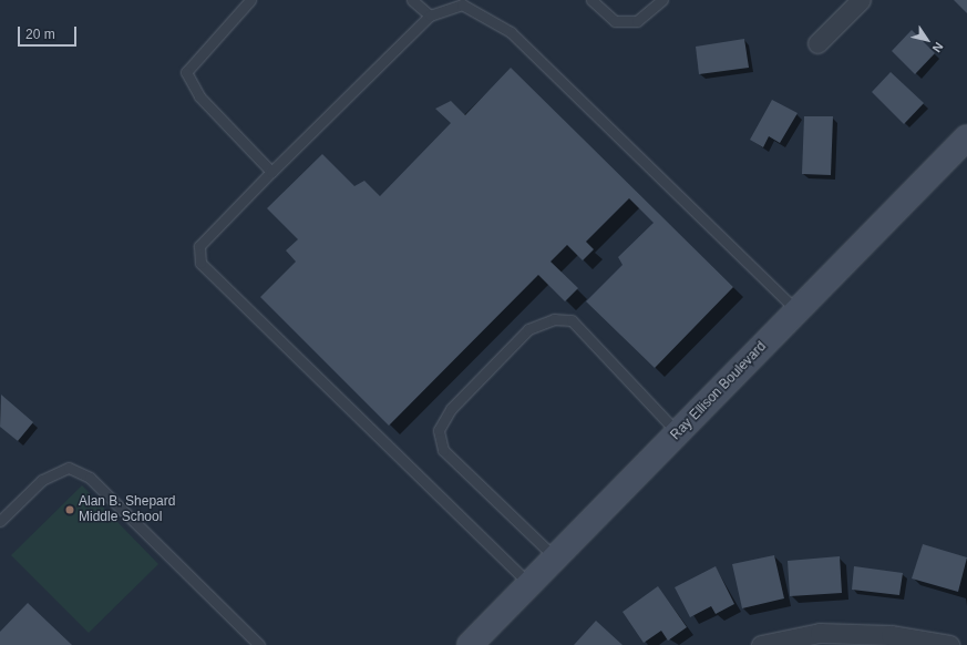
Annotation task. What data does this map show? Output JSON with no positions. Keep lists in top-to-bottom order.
{
  "streets": {
    "main road": ["Ray Ellison Boulevard"]
  },
  "places": ["Alan B. Shepard Middle School"],
  "scale_bar": "20 m",
  "north": "bottom right"
}
